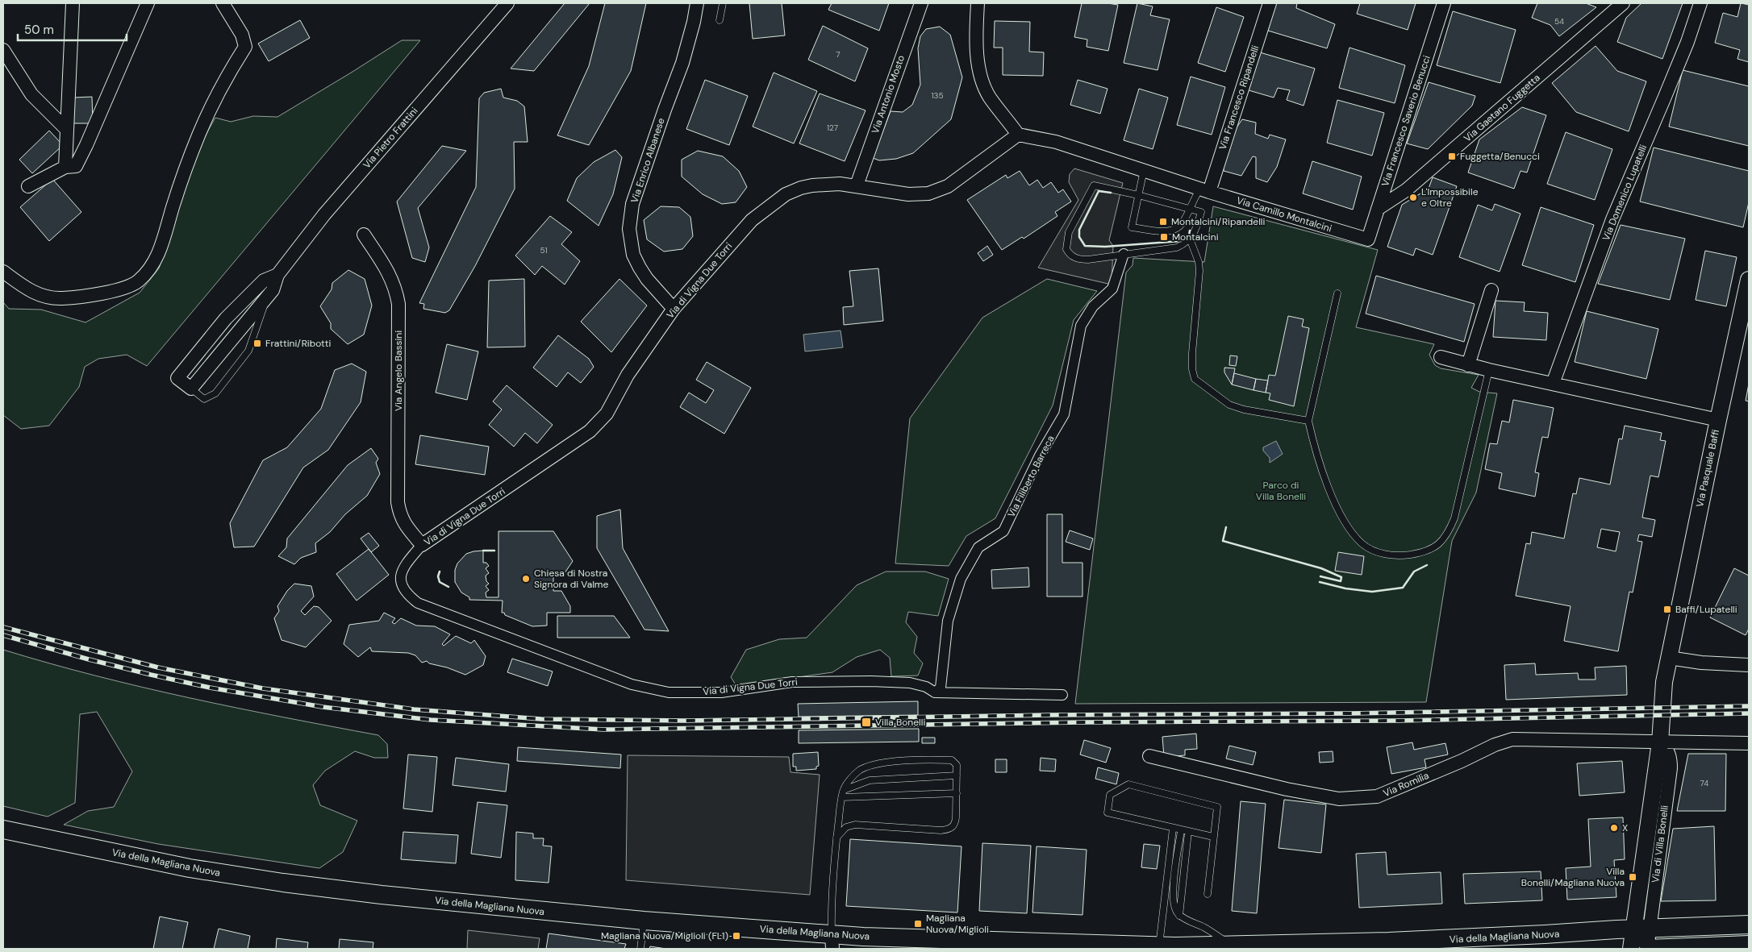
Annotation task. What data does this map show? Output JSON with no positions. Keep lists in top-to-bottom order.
{
  "streets": {
    "main road": ["Via della Magliana Nuova"],
    "street": [
      "Via Antonio Mosto",
      "Via Francesco Ripandelli",
      "Via Gaetano Fuggetta",
      "Via Francesco Saverio Benucci",
      "Via Pietro Frattini",
      "Via Enrico Albanese",
      "Via Domenico Lupatelli",
      "Via Camillo Montalcini",
      "Via di Vigna Due Torri",
      "Via Angelo Bassini",
      "Via Pasquale Baffi",
      "Via Filiberto Barreca",
      "Via Romilia",
      "Via di Villa Bonelli"
    ]
  },
  "crossings": [
    ["Via Antonio Mosto", "Via di Vigna Due Torri"],
    ["Via Francesco Ripandelli", "Via Camillo Montalcini"],
    ["Via Gaetano Fuggetta", "Via Francesco Saverio Benucci"],
    ["Via Francesco Saverio Benucci", "Via Camillo Montalcini"],
    ["Via Enrico Albanese", "Via di Vigna Due Torri"],
    ["Via Camillo Montalcini", "Via di Vigna Due Torri"],
    ["Via di Vigna Due Torri", "Via Angelo Bassini"],
    ["Via di Vigna Due Torri", "Via Filiberto Barreca"],
    ["Via Pasquale Baffi", "Via di Villa Bonelli"],
    ["Via Romilia", "Via di Villa Bonelli"],
    ["Via di Villa Bonelli", "Via della Magliana Nuova"]
  ],
  "parks": ["Parco di Villa Bonelli"],
  "places": {
    "transit": [
      "Fuggetta/Benucci",
      "Montalcini/Ripandelli",
      "Montalcini",
      "Frattini/Ribotti",
      "Baffi/Lupatelli",
      "Villa Bonelli",
      "Villa Bonelli/Magliana Nuova",
      "Magliana Nuova/Miglioli",
      "Magliana Nuova/Miglioli (FL1)"
    ],
    "other": ["L'Impossibile e Oltre", "Chiesa di Nostra Signora di Valme", "X"]
  },
  "house_numbers": [
    "54",
    "7",
    "135",
    "127",
    "51",
    "74"
  ],
  "scale_bar": "50 m"
}
